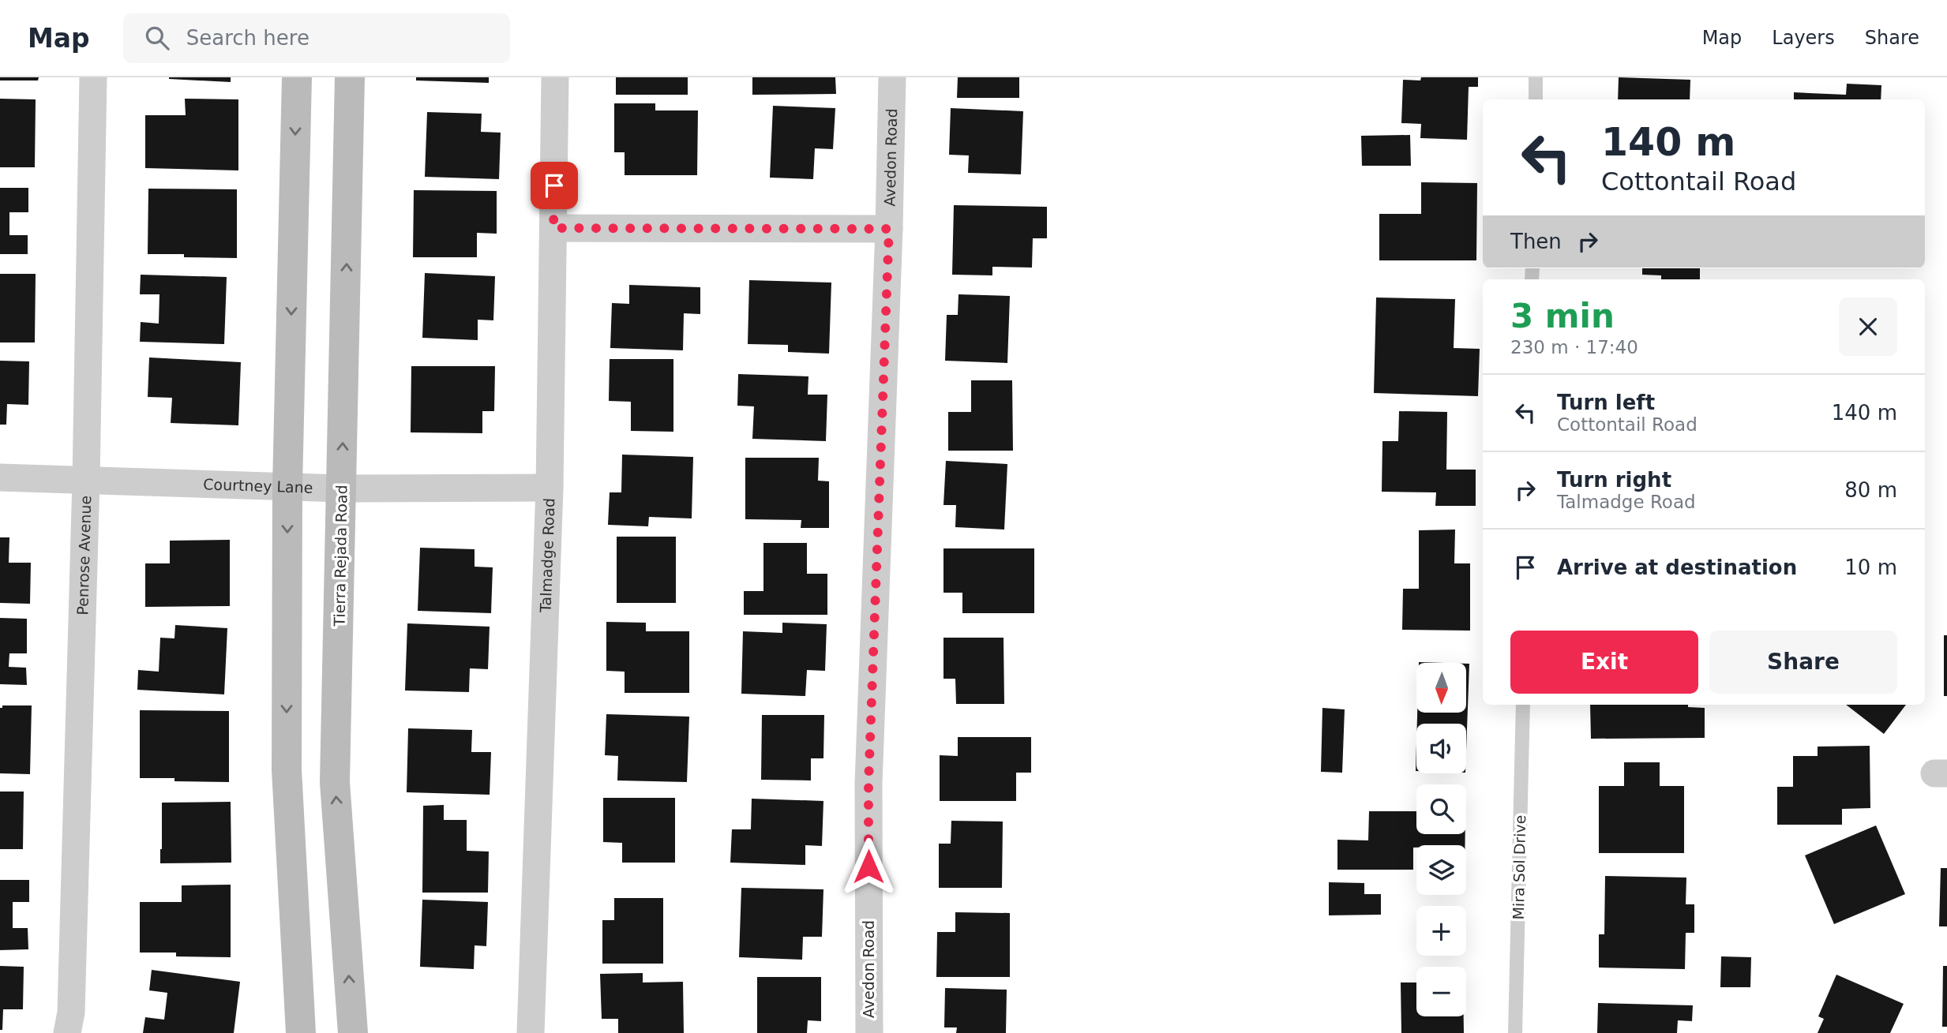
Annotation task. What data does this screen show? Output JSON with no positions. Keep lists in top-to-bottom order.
{
  "streets": {
    "main road": ["Tierra Rejada Road"],
    "street": [
      "Avedon Road",
      "Courtney Lane",
      "Penrose Avenue",
      "Talmadge Road"
    ],
    "lane": ["Mira Sol Drive"]
  },
  "crossings": [
    ["Courtney Lane", "Penrose Avenue"],
    ["Courtney Lane", "Tierra Rejada Road"],
    ["Courtney Lane", "Talmadge Road"]
  ],
  "north": "bottom",
  "page": {
    "header": "Map",
    "search": "Search here",
    "nav": ["Map", "Layers", "Share"],
    "turn": ["140 m", "Cottontail Road"],
    "then": "Then",
    "heading": ["3 min", "230 m · 17:40"],
    "list": [
      {
        "name": "Turn left",
        "note": "Cottontail Road",
        "value": "140 m"
      },
      {
        "name": "Turn right",
        "note": "Talmadge Road",
        "value": "80 m"
      },
      {
        "name": "Arrive at destination",
        "value": "10 m"
      }
    ],
    "buttons": ["Exit", "Share"],
    "map_buttons": ["+", "−"]
  }
}
